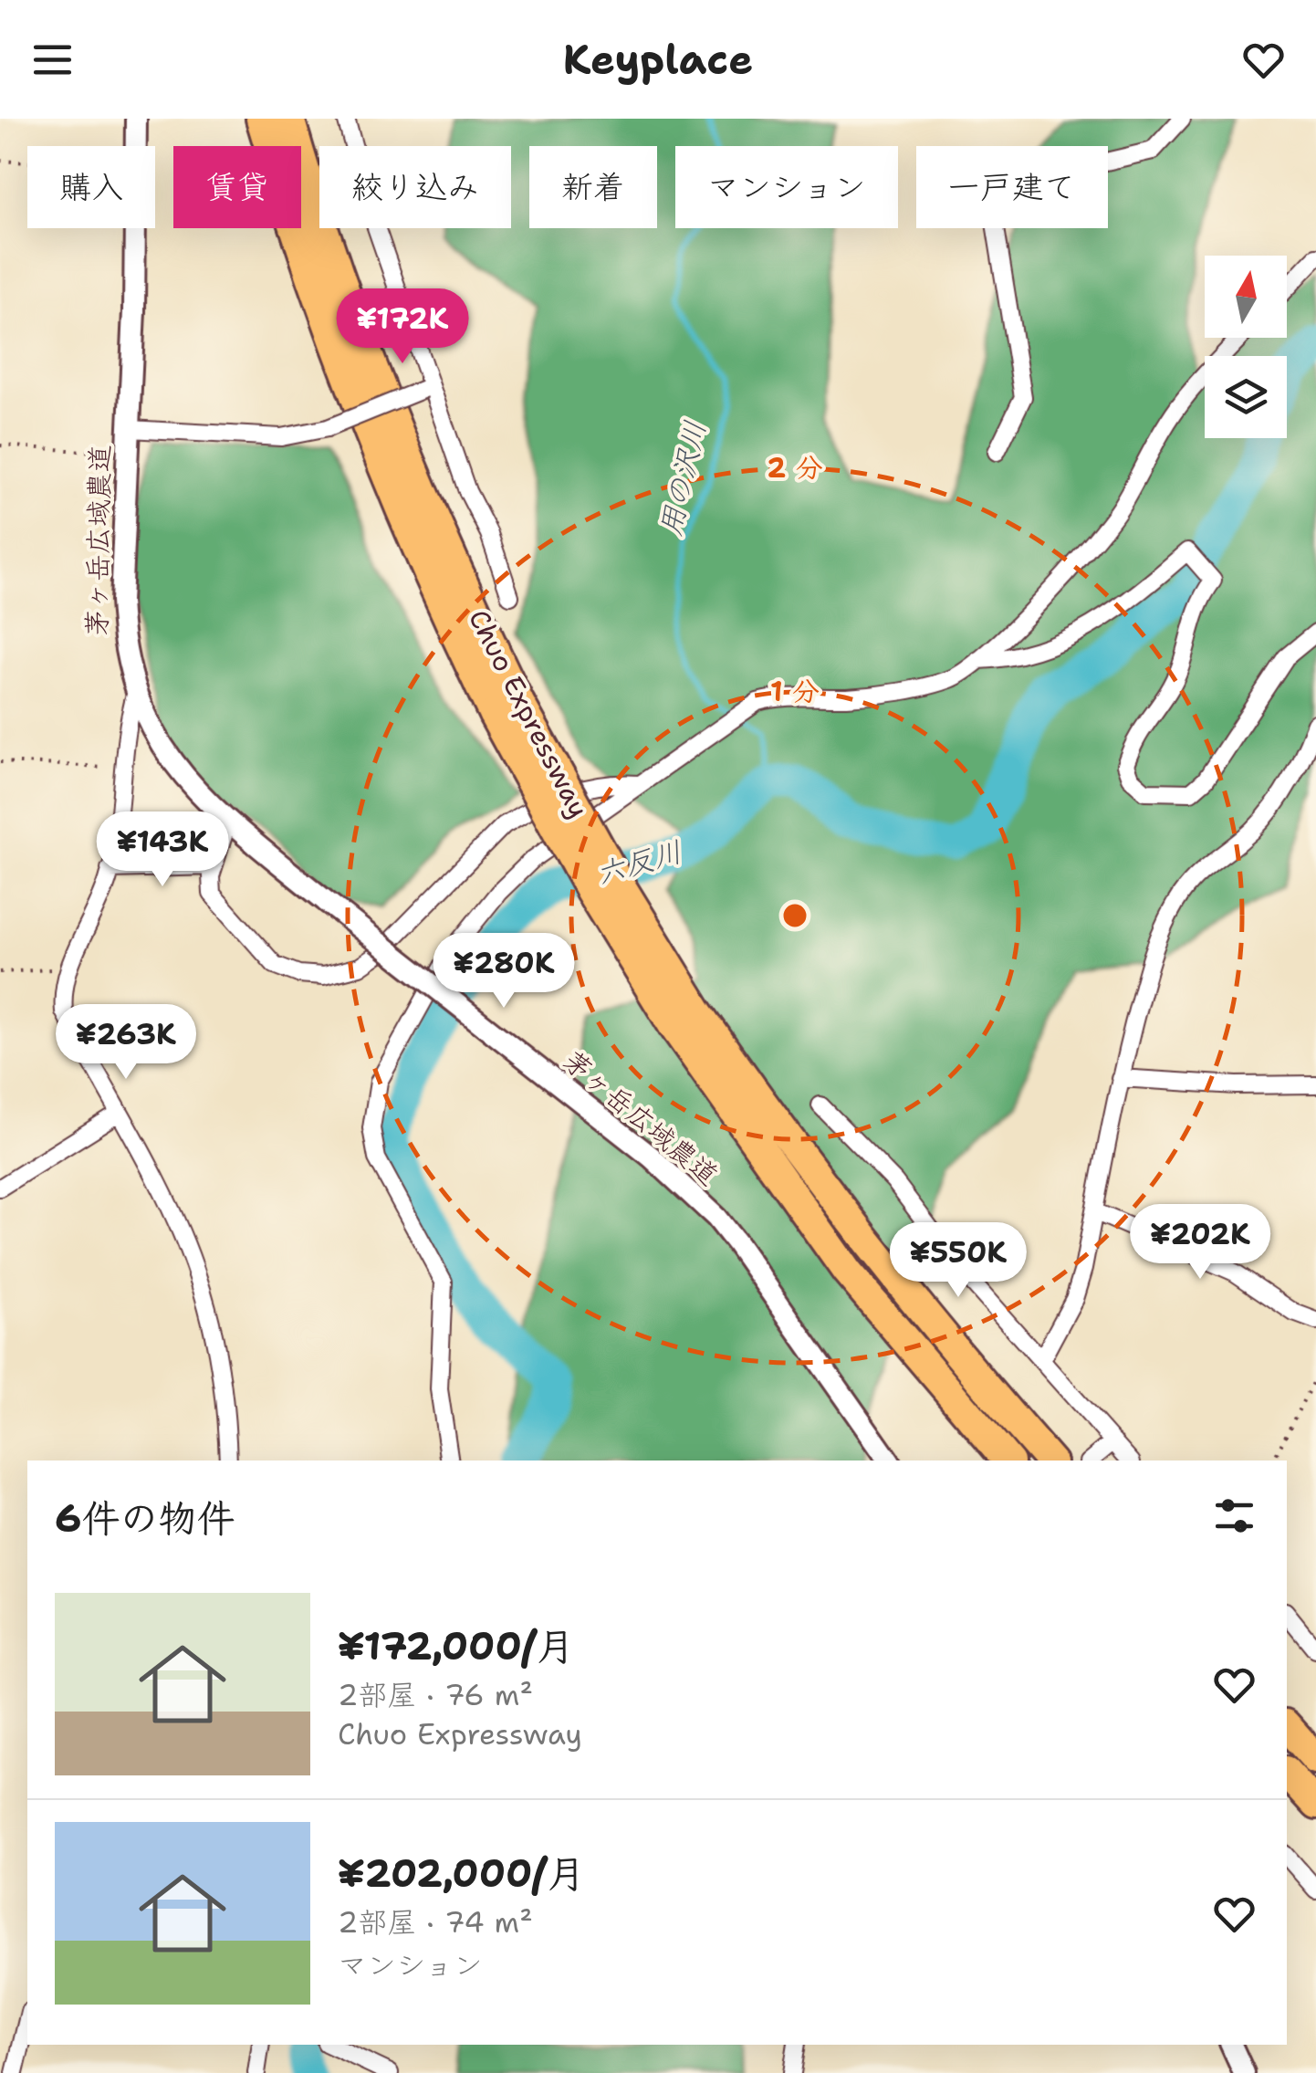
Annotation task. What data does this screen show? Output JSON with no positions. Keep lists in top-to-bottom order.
{
  "streets": {
    "highway": ["Chuo Expressway"],
    "street": ["茅ヶ岳広域農道"]
  },
  "water": ["用の沢川", "六反川"],
  "north": "top",
  "page": {
    "header": "Keyplace",
    "chip": [
      "購入",
      "賃貸",
      "絞り込み",
      "新着",
      "マンション",
      "一戸建て"
    ],
    "price": [
      "¥172K",
      "¥143K",
      "¥280K",
      "¥263K",
      "¥202K",
      "¥550K"
    ],
    "heading": "6件の物件",
    "list": [
      {
        "name": "¥172,000/月",
        "note": "2部屋 · 76 m² · Chuo Expressway"
      },
      {
        "name": "¥202,000/月",
        "note": "2部屋 · 74 m² · マンション"
      }
    ]
  },
  "rings": ["2 分", "1 分"]
}
